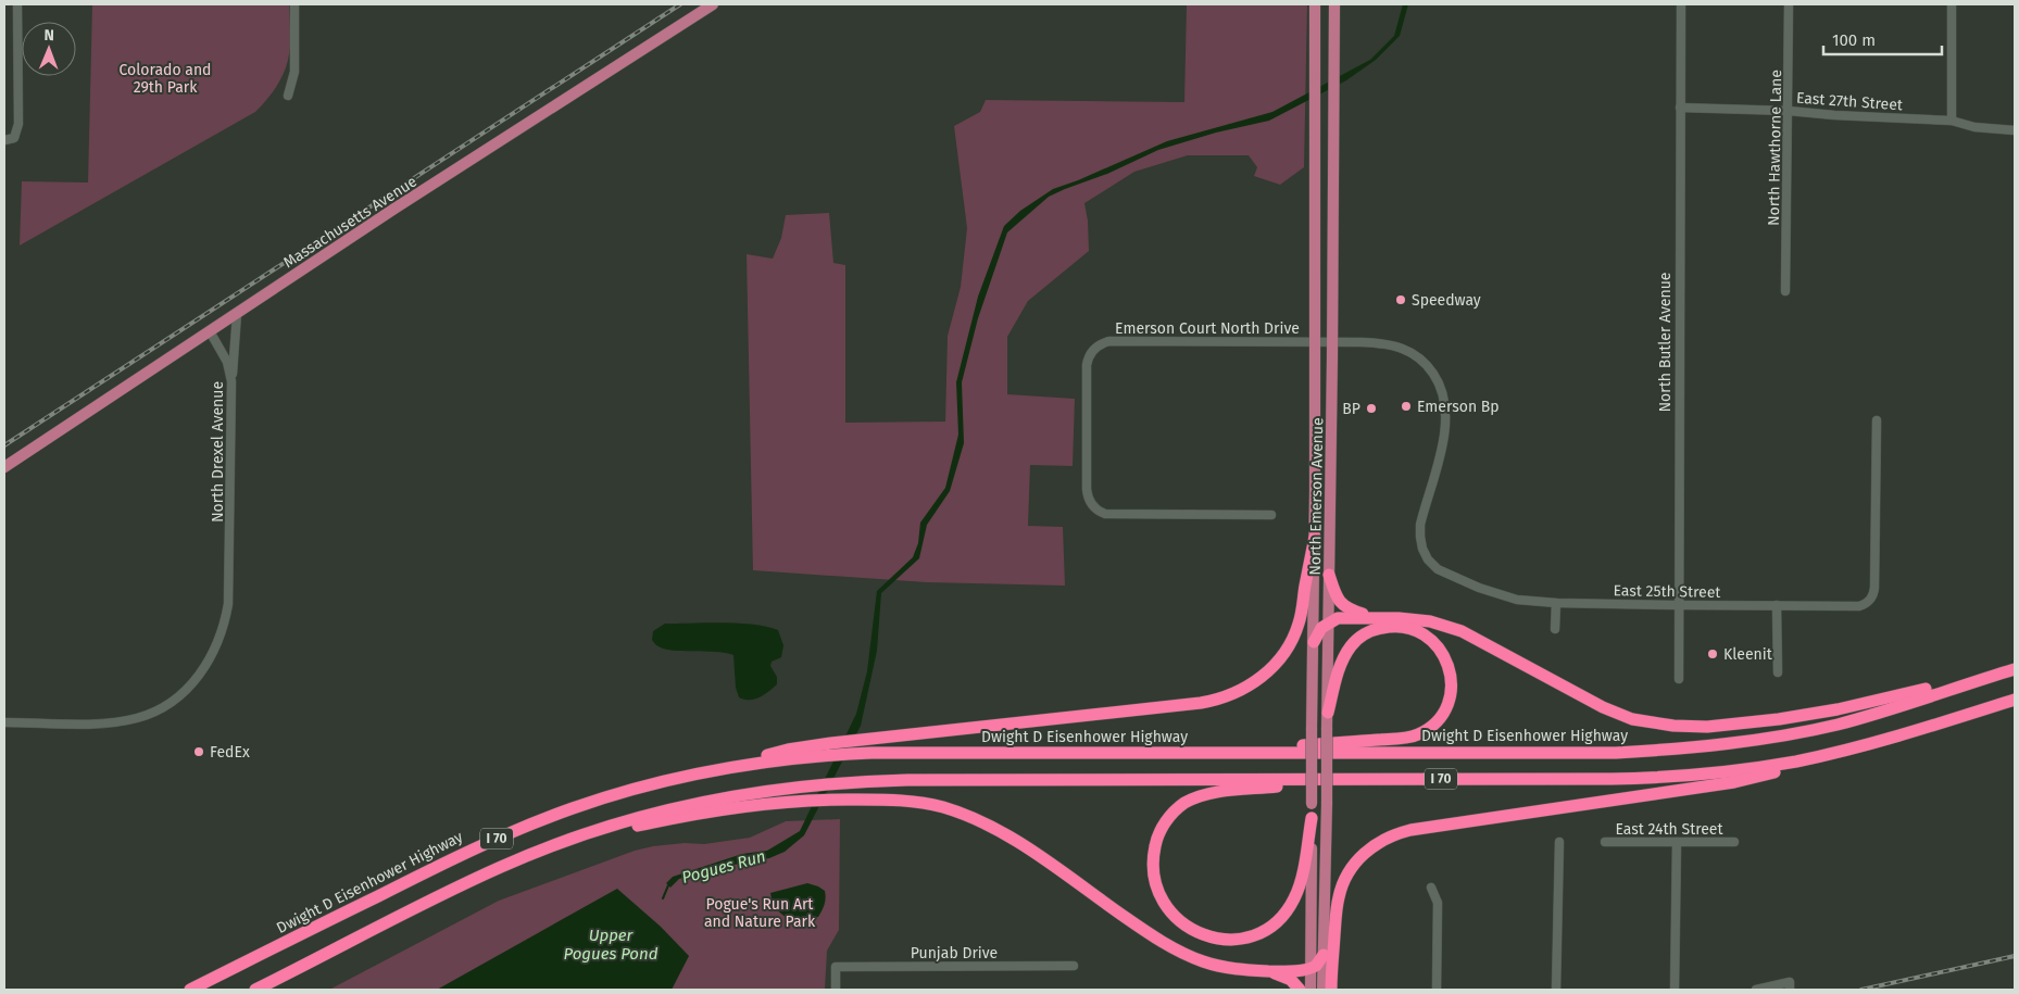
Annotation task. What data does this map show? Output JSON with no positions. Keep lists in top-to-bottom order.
{
  "streets": {
    "highway": ["Dwight D Eisenhower Highway", "I 70"],
    "main road": ["Massachusetts Avenue", "North Emerson Avenue"],
    "street": [
      "East 27th Street",
      "North Hawthorne Lane",
      "Emerson Court North Drive",
      "North Butler Avenue",
      "North Drexel Avenue",
      "East 25th Street",
      "East 24th Street",
      "Punjab Drive"
    ]
  },
  "crossings": [
    ["East 27th Street", "North Hawthorne Lane"],
    ["East 27th Street", "North Butler Avenue"],
    ["Massachusetts Avenue", "North Drexel Avenue"],
    ["Emerson Court North Drive", "North Emerson Avenue"],
    ["Emerson Court North Drive", "East 25th Street"],
    ["North Butler Avenue", "East 25th Street"]
  ],
  "water": ["Pogues Run", "Upper Pogues Pond"],
  "parks": ["Colorado and 29th Park", "Pogue's Run Art and Nature Park"],
  "places": [
    "Speedway",
    "Emerson Bp",
    "BP",
    "Kleenit",
    "FedEx"
  ],
  "scale_bar": "100 m",
  "north": "top"
}
